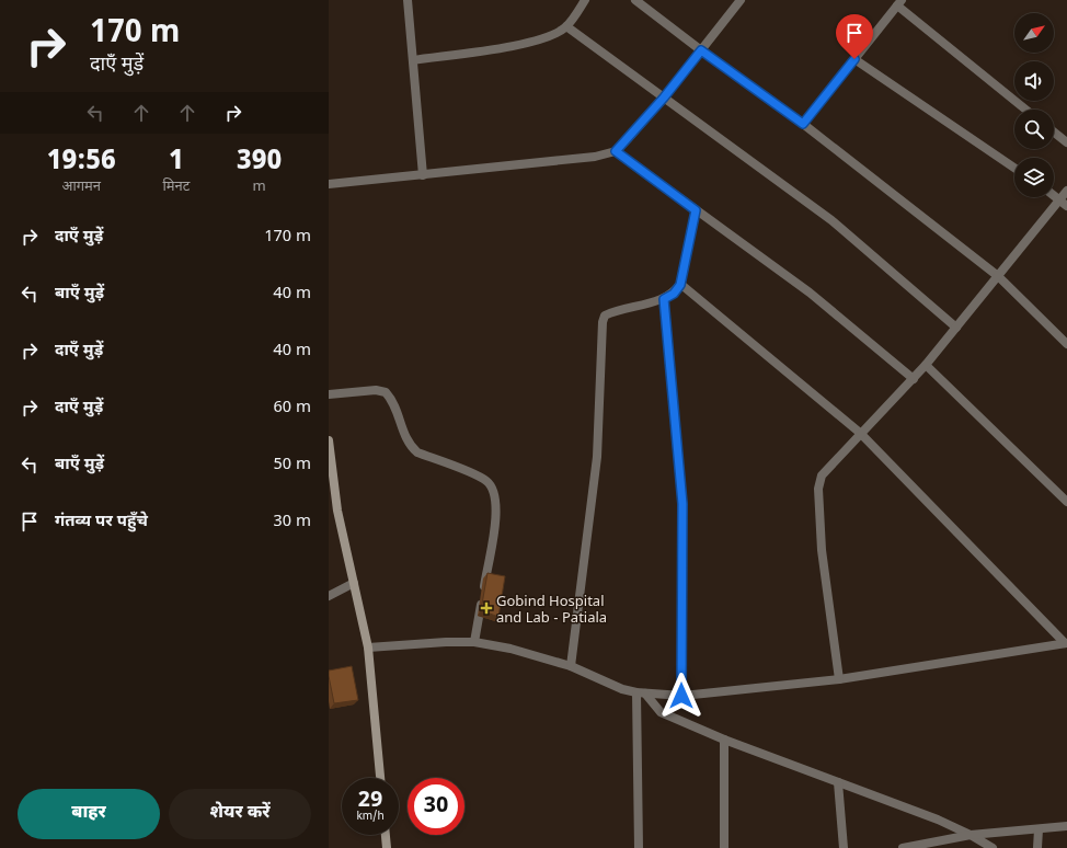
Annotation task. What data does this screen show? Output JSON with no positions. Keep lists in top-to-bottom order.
{
  "places": {
    "health": ["Gobind Hospital and Lab - Patiala"]
  },
  "north": "top right",
  "page": {
    "turn": ["170 m", "दाएँ मुड़ें"],
    "eta": [
      "19:56",
      "आगमन",
      "1",
      "मिनट",
      "390",
      "m"
    ],
    "list": [
      {
        "name": "दाएँ मुड़ें",
        "value": "170 m"
      },
      {
        "name": "बाएँ मुड़ें",
        "value": "40 m"
      },
      {
        "name": "दाएँ मुड़ें",
        "value": "40 m"
      },
      {
        "name": "दाएँ मुड़ें",
        "value": "60 m"
      },
      {
        "name": "बाएँ मुड़ें",
        "value": "50 m"
      },
      {
        "name": "गंतव्य पर पहुँचे",
        "value": "30 m"
      }
    ],
    "speed": "29 km/h",
    "limit": "30",
    "buttons": ["बाहर", "शेयर करें"]
  }
}
